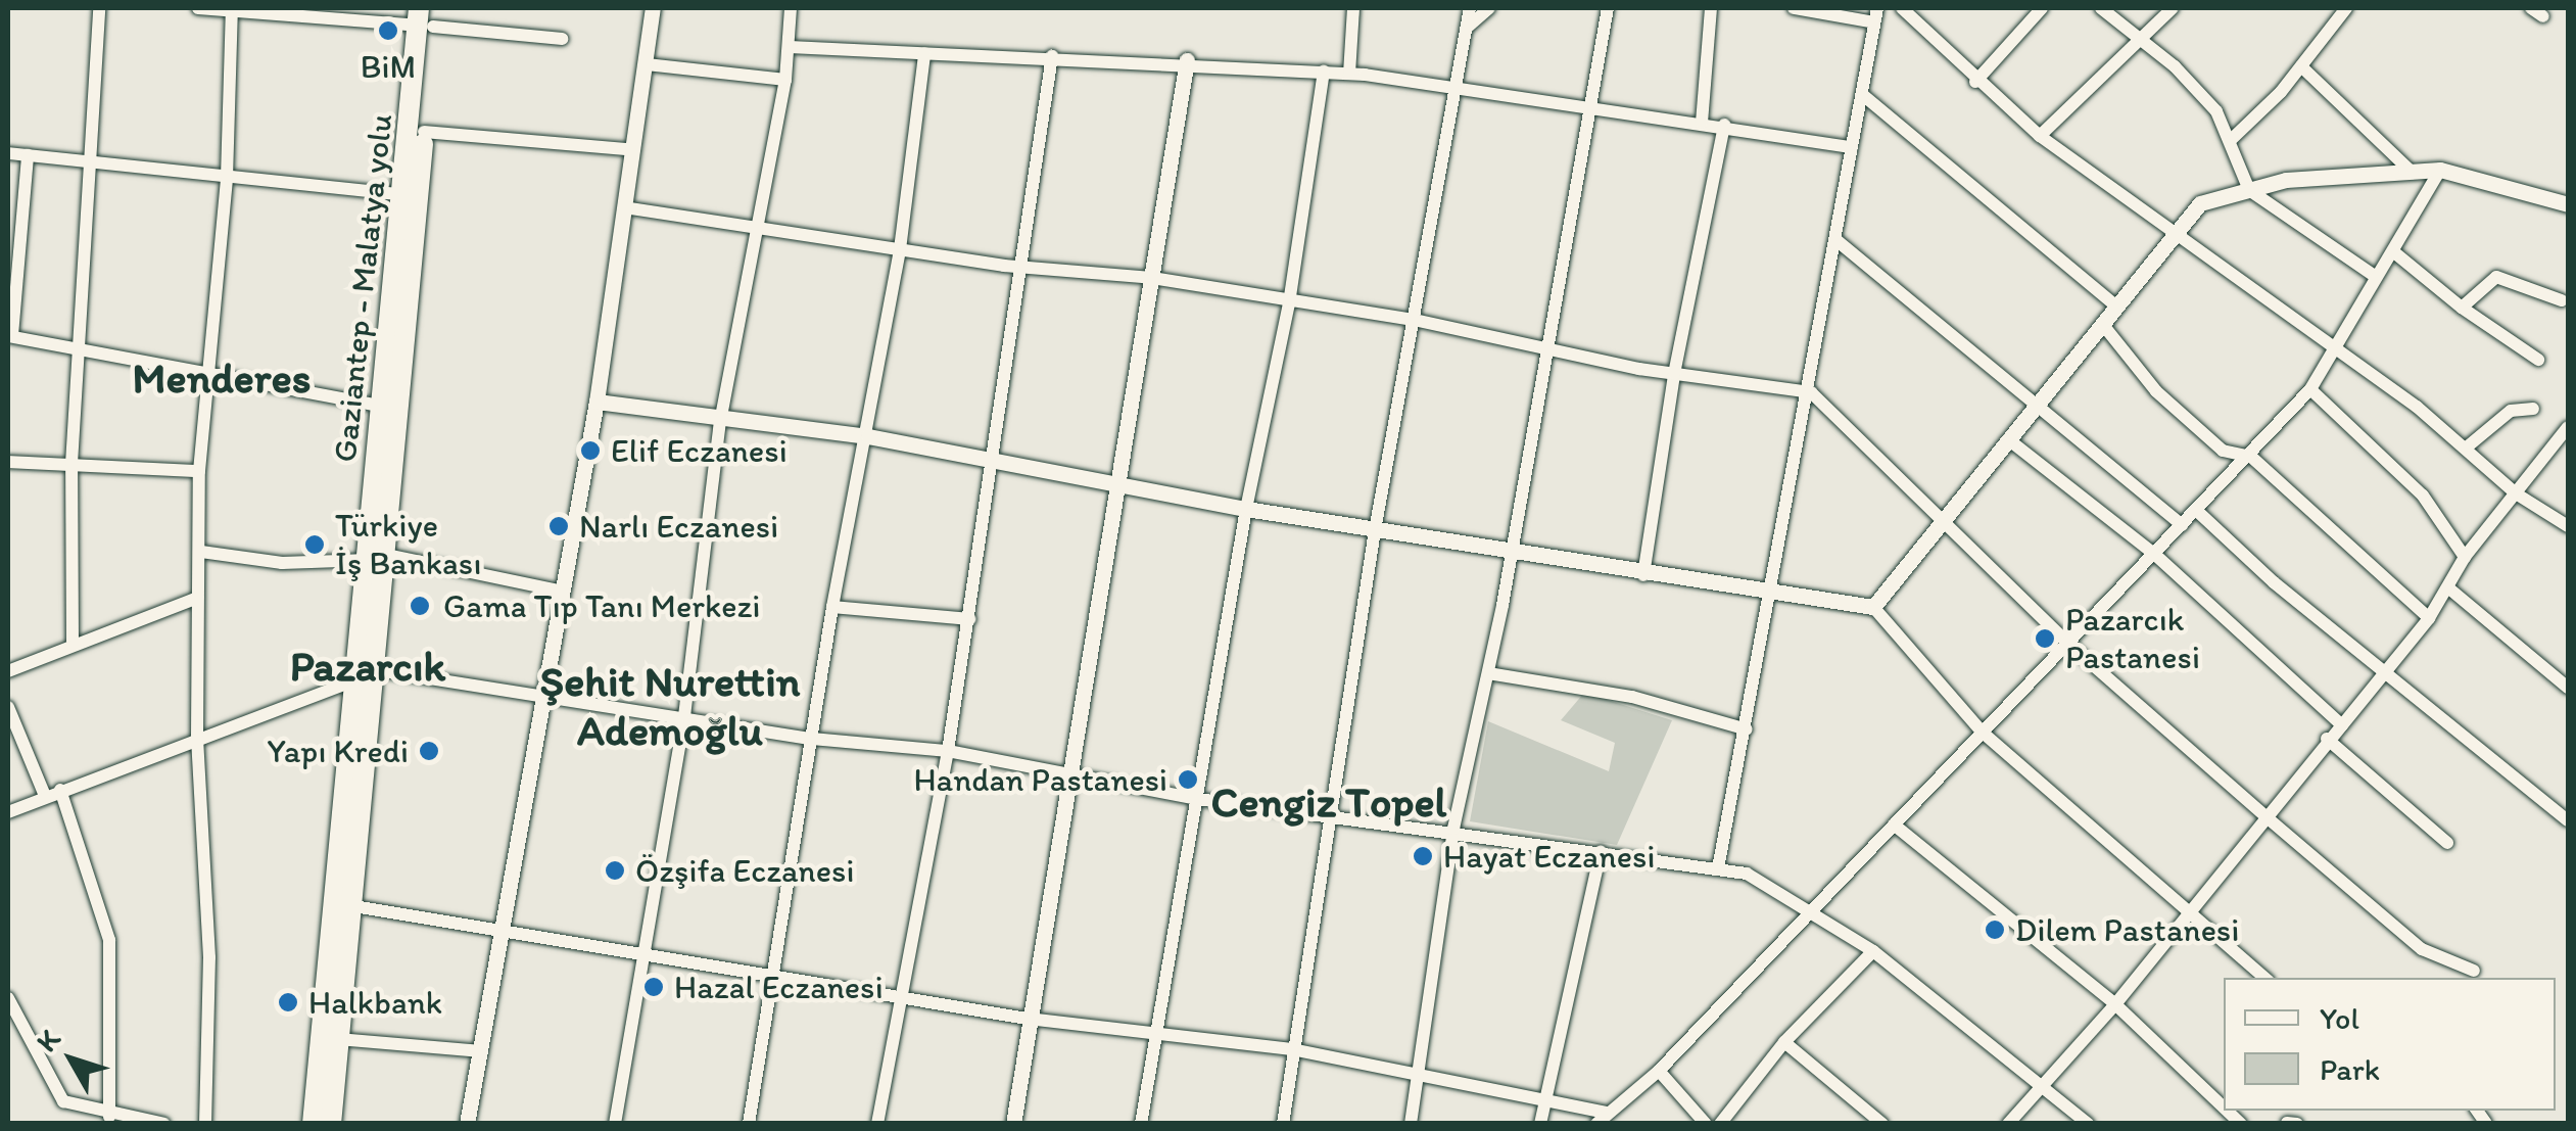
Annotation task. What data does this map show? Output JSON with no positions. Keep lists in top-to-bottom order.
{
  "streets": {
    "highway": ["Gaziantep - Malatya yolu"]
  },
  "districts": [
    "Menderes",
    "Pazarcık",
    "Şehit Nurettin Ademoğlu",
    "Cengiz Topel"
  ],
  "places": [
    "BiM",
    "Elif Eczanesi",
    "Narlı Eczanesi",
    "Türkiye İş Bankası",
    "Gama Tıp Tanı Merkezi",
    "Pazarcık Pastanesi",
    "Yapı Kredi",
    "Handan Pastanesi",
    "Hayat Eczanesi",
    "Özşifa Eczanesi",
    "Dilem Pastanesi",
    "Hazal Eczanesi",
    "Halkbank"
  ],
  "legend": ["Yol", "Park"],
  "north": "top left"
}
